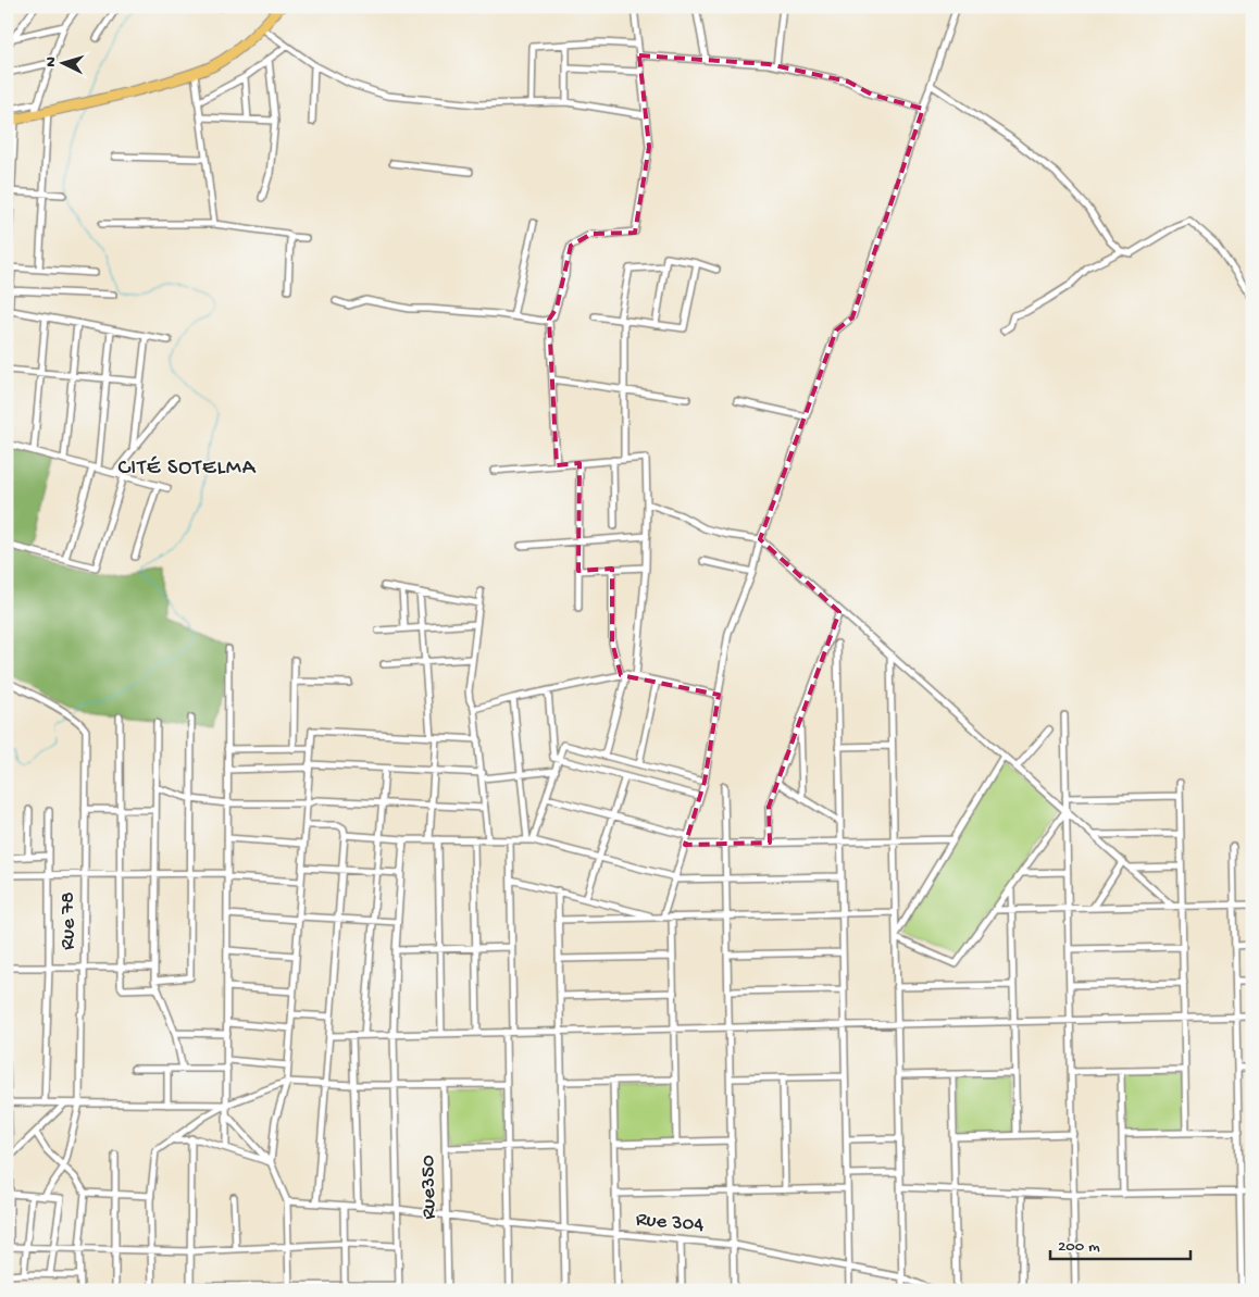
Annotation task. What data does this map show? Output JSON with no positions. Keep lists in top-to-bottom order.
{
  "streets": {
    "street": ["Rue 78", "Rue350", "Rue 304"]
  },
  "crossings": [
    ["Rue350", "Rue 304"]
  ],
  "districts": ["CITÉ SOTELMA"],
  "scale_bar": "200 m",
  "north": "left"
}
